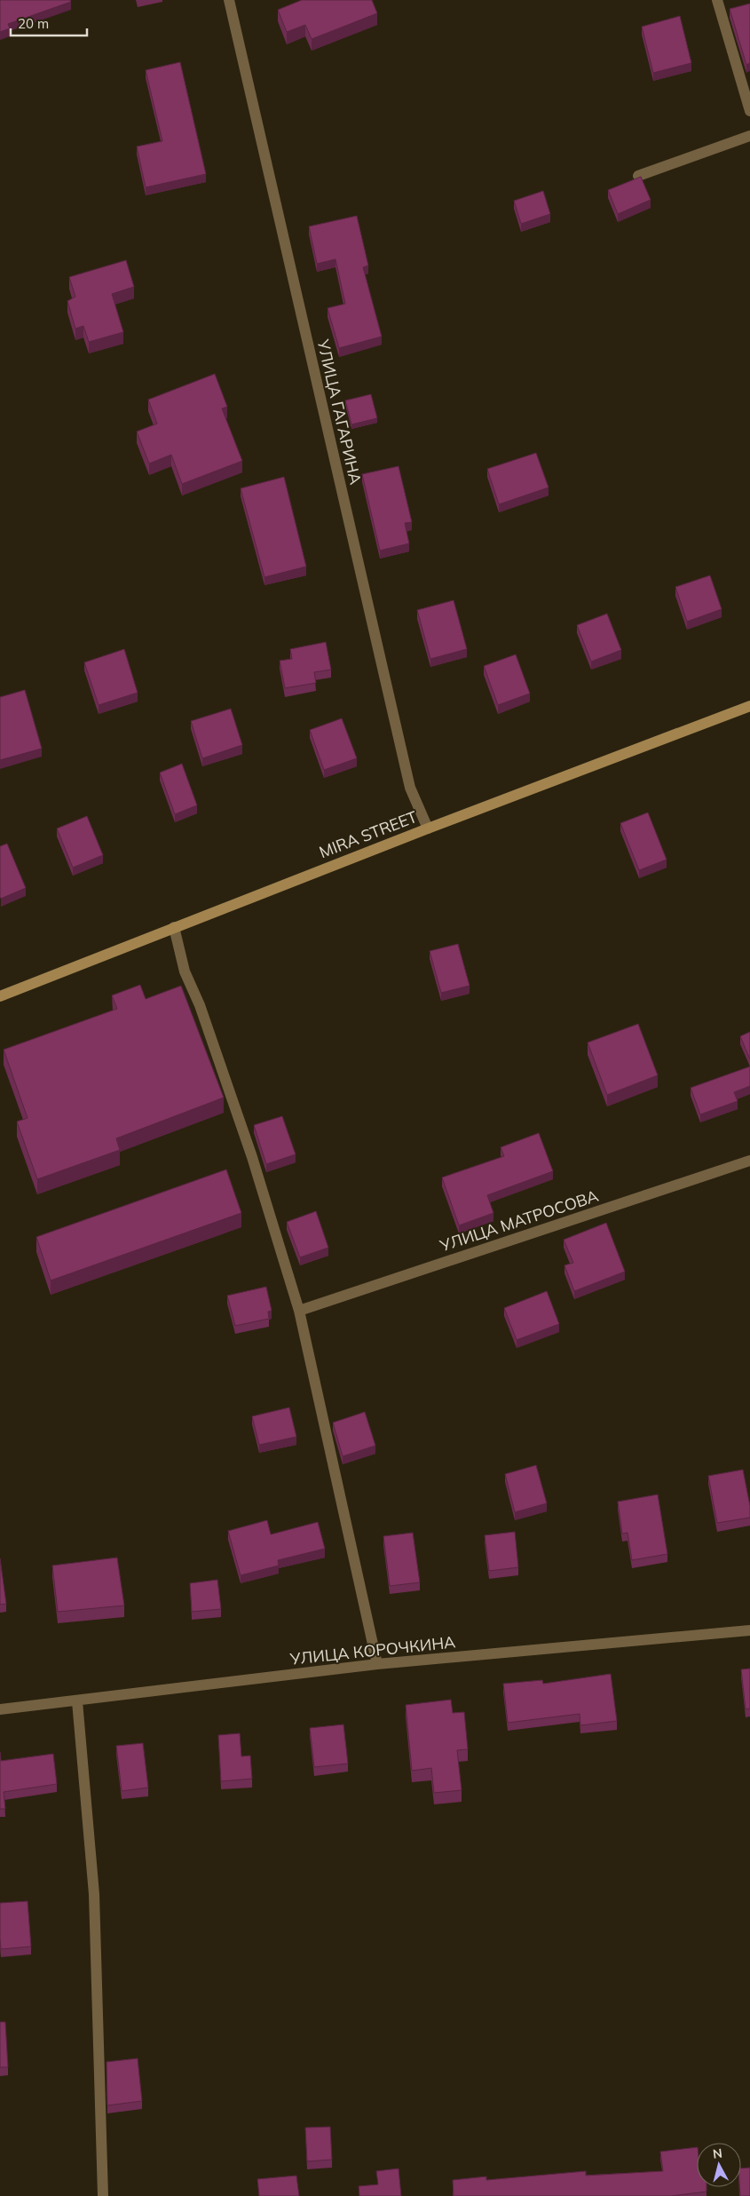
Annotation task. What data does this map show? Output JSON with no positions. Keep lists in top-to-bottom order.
{
  "streets": {
    "main road": ["MIRA STREET"],
    "street": ["УЛИЦА ГАГАРИНА", "УЛИЦА МАТРОСОВА", "УЛИЦА КОРОЧКИНА"]
  },
  "crossings": [
    ["УЛИЦА ГАГАРИНА", "MIRA STREET"]
  ],
  "scale_bar": "20 m",
  "north": "top"
}
